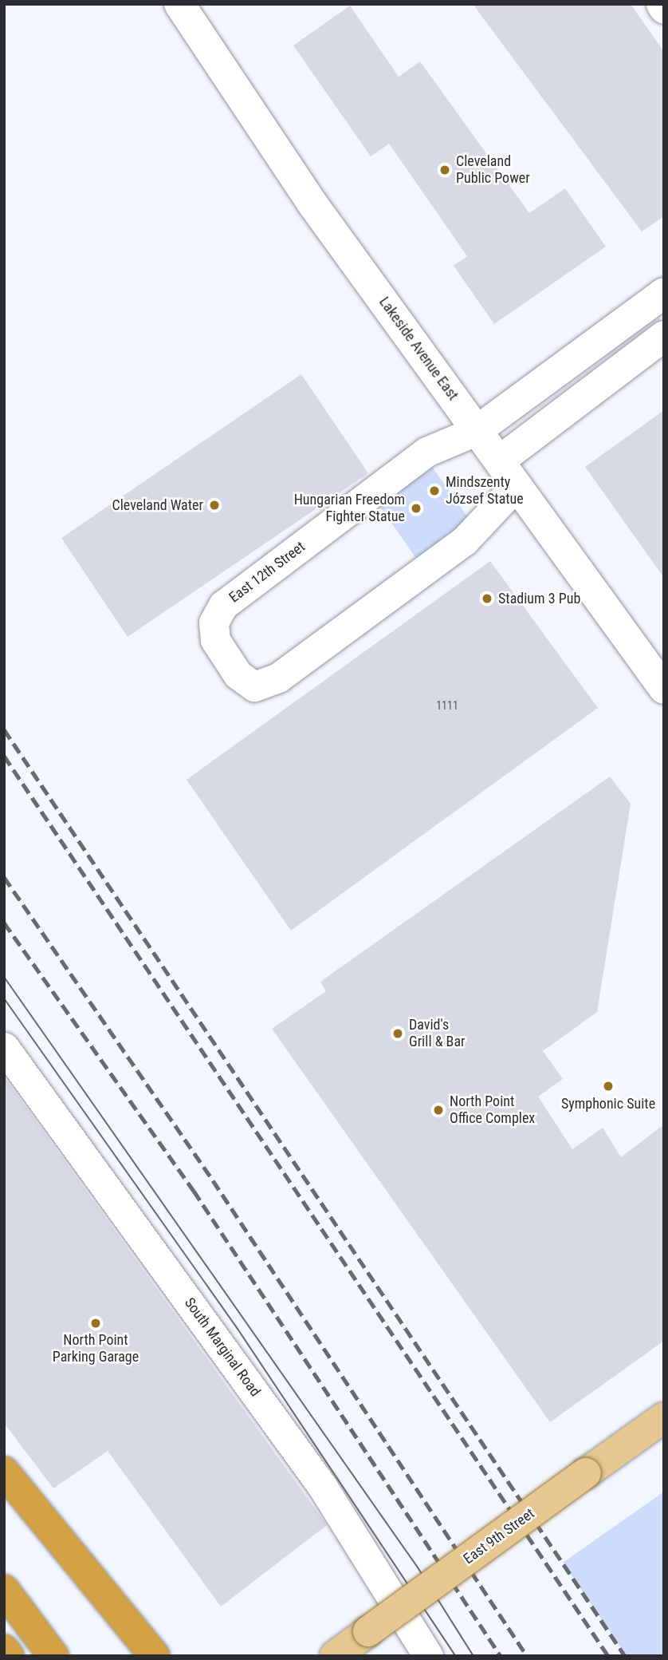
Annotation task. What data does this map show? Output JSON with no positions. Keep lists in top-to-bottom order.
{
  "streets": {
    "main road": ["East 9th Street"],
    "street": ["Lakeside Avenue East", "East 12th Street", "South Marginal Road"]
  },
  "crossings": [
    ["Lakeside Avenue East", "East 12th Street"]
  ],
  "places": [
    "Cleveland Public Power",
    "Mindszenty József Statue",
    "Cleveland Water",
    "Hungarian Freedom Fighter Statue",
    "Stadium 3 Pub",
    "David's Grill & Bar",
    "Symphonic Suite",
    "North Point Office Complex",
    "North Point Parking Garage"
  ],
  "house_numbers": ["1111"]
}
